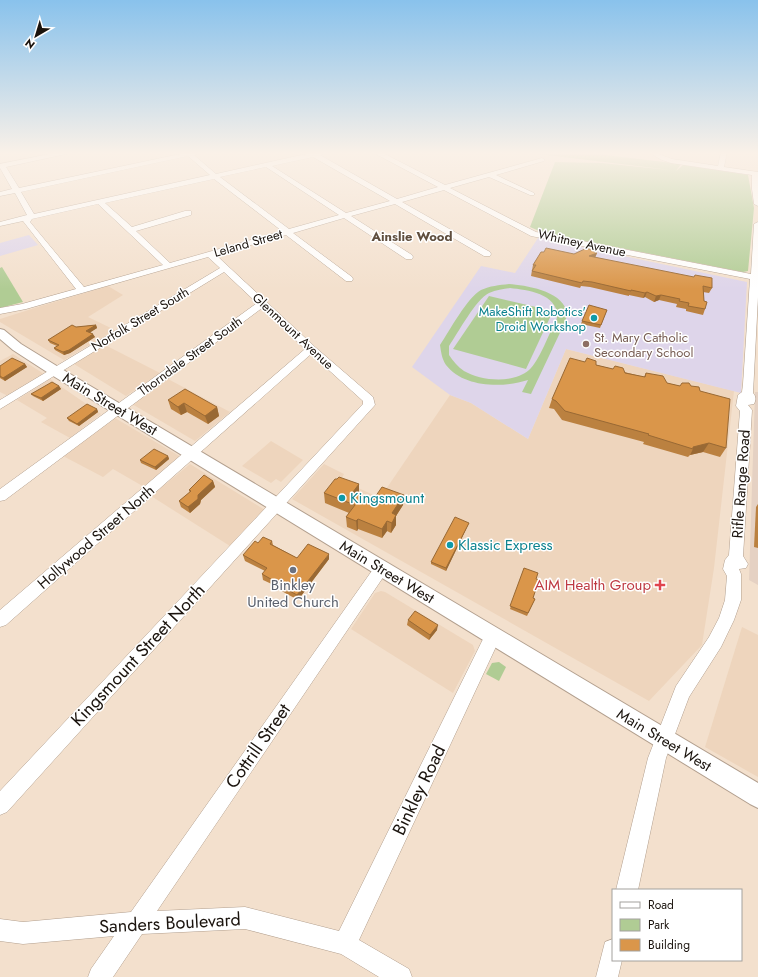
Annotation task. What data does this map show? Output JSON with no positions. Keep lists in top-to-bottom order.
{
  "streets": {
    "main road": ["Main Street West"],
    "street": [
      "Leland Street",
      "Whitney Avenue",
      "Norfolk Street South",
      "Glenmount Avenue",
      "Thorndale Street South",
      "Rifle Range Road",
      "Hollywood Street North",
      "Kingsmount Street North",
      "Cottrill Street",
      "Binkley Road",
      "Sanders Boulevard"
    ]
  },
  "crossings": [
    ["Leland Street", "Glenmount Avenue"],
    ["Whitney Avenue", "Rifle Range Road"],
    ["Norfolk Street South", "Glenmount Avenue"],
    ["Norfolk Street South", "Main Street West"],
    ["Glenmount Avenue", "Thorndale Street South"],
    ["Glenmount Avenue", "Hollywood Street North"],
    ["Glenmount Avenue", "Kingsmount Street North"],
    ["Thorndale Street South", "Main Street West"],
    ["Main Street West", "Rifle Range Road"],
    ["Main Street West", "Hollywood Street North"],
    ["Main Street West", "Kingsmount Street North"],
    ["Main Street West", "Cottrill Street"],
    ["Main Street West", "Binkley Road"],
    ["Cottrill Street", "Sanders Boulevard"],
    ["Binkley Road", "Sanders Boulevard"]
  ],
  "districts": ["Ainslie Wood"],
  "places": {
    "other": [
      "MakeShift Robotics' Droid Workshop",
      "St. Mary Catholic Secondary School",
      "Kingsmount",
      "Klassic Express",
      "Binkley United Church"
    ],
    "health": ["AIM Health Group"]
  },
  "legend": ["Road", "Park", "Building"],
  "north": "bottom left"
}
